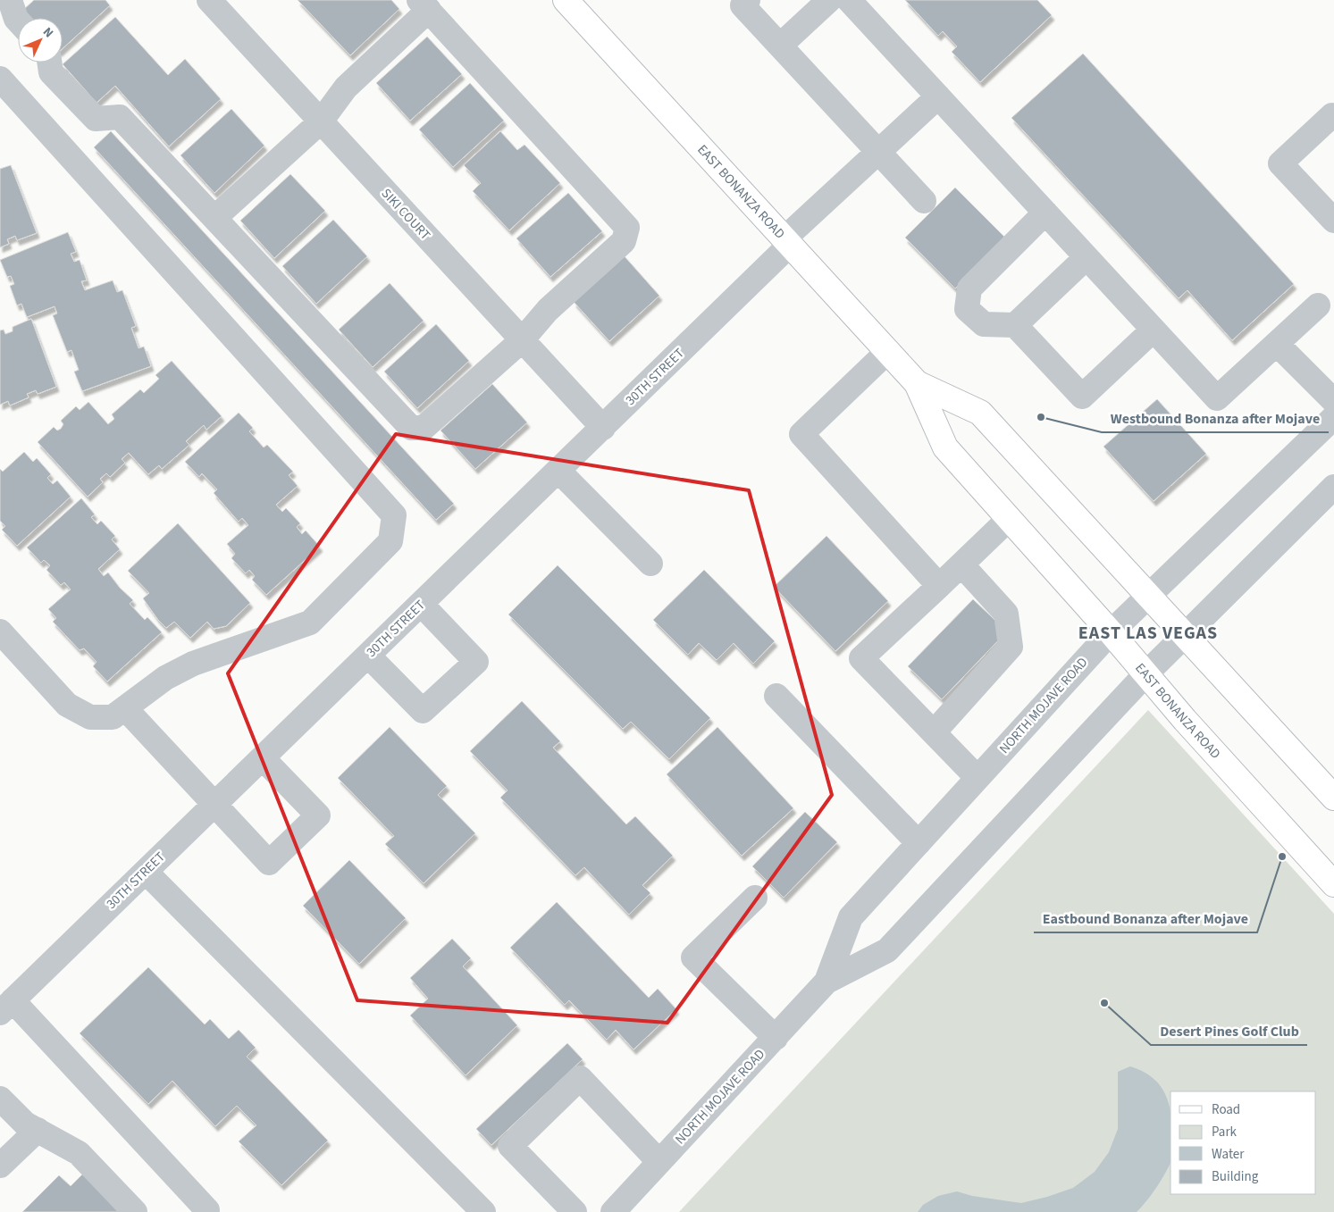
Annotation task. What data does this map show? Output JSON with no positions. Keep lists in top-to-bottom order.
{
  "streets": {
    "main road": ["EAST BONANZA ROAD"],
    "street": ["SIKI COURT", "30TH STREET", "NORTH MOJAVE ROAD"]
  },
  "crossings": [
    ["EAST BONANZA ROAD", "30TH STREET"],
    ["EAST BONANZA ROAD", "NORTH MOJAVE ROAD"],
    ["SIKI COURT", "30TH STREET"]
  ],
  "districts": ["EAST LAS VEGAS"],
  "places": ["Westbound Bonanza after Mojave", "Eastbound Bonanza after Mojave", "Desert Pines Golf Club"],
  "legend": [
    "Road",
    "Park",
    "Water",
    "Building"
  ],
  "north": "top right"
}
